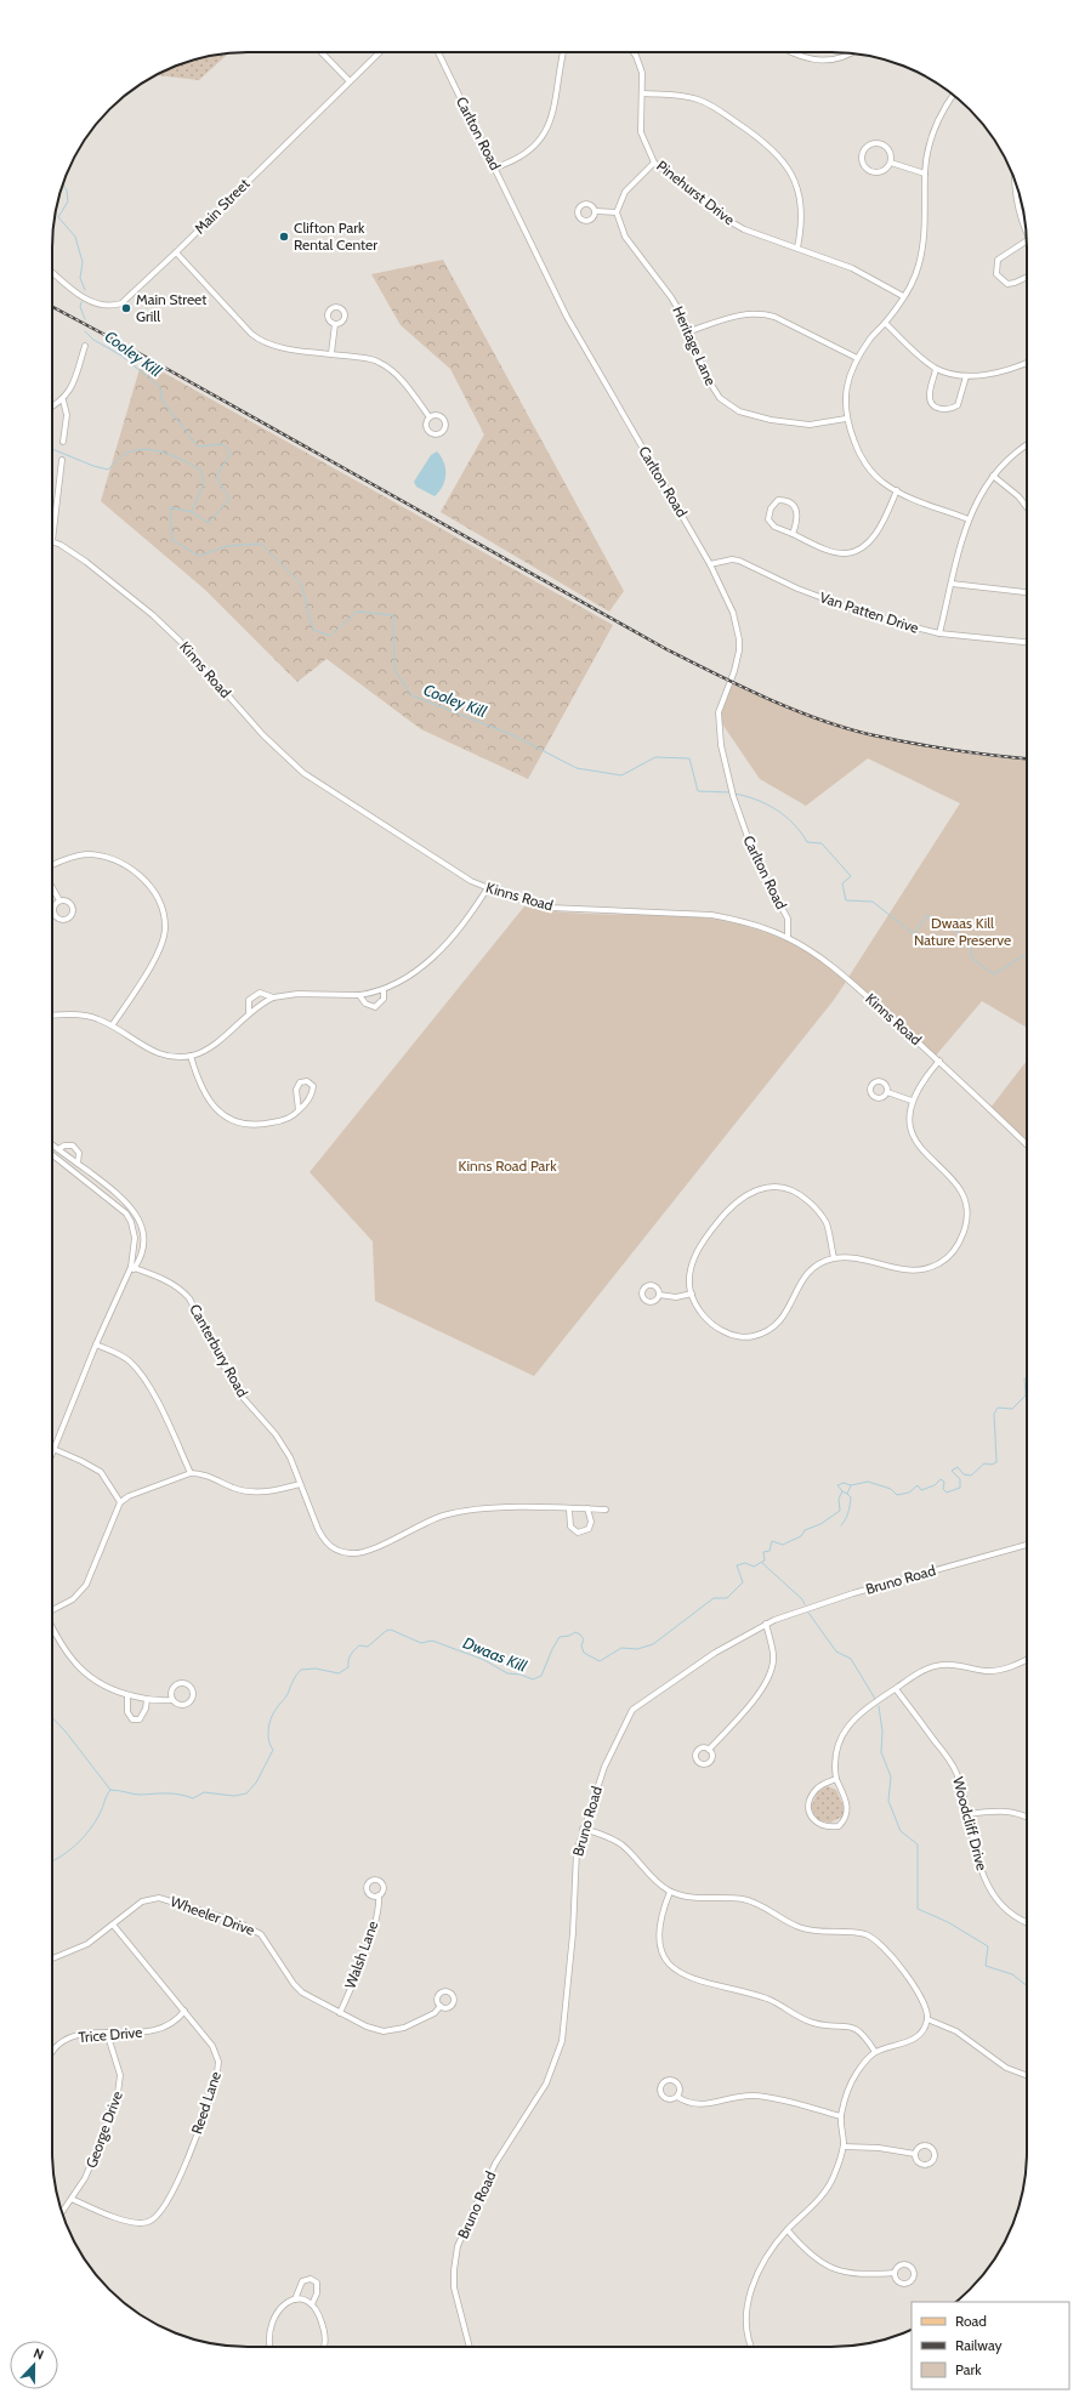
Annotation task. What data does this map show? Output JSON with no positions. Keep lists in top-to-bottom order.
{
  "streets": {
    "street": [
      "Carlton Road",
      "Pinehurst Drive",
      "Main Street",
      "Heritage Lane",
      "Van Patten Drive",
      "Kinns Road",
      "Canterbury Road",
      "Bruno Road",
      "Woodcliff Drive",
      "Wheeler Drive",
      "Walsh Lane",
      "Trice Drive",
      "Reed Lane",
      "George Drive"
    ]
  },
  "crossings": [
    ["Carlton Road", "Van Patten Drive"],
    ["Carlton Road", "Kinns Road"],
    ["Wheeler Drive", "Walsh Lane"],
    ["Wheeler Drive", "Reed Lane"],
    ["Trice Drive", "Reed Lane"],
    ["Trice Drive", "George Drive"],
    ["Reed Lane", "George Drive"]
  ],
  "water": ["Cooley Kill", "Dwaas Kill"],
  "parks": ["Dwaas Kill Nature Preserve", "Kinns Road Park"],
  "places": ["Clifton Park Rental Center", "Main Street Grill"],
  "legend": ["Road", "Railway", "Park"],
  "north": "top"
}
